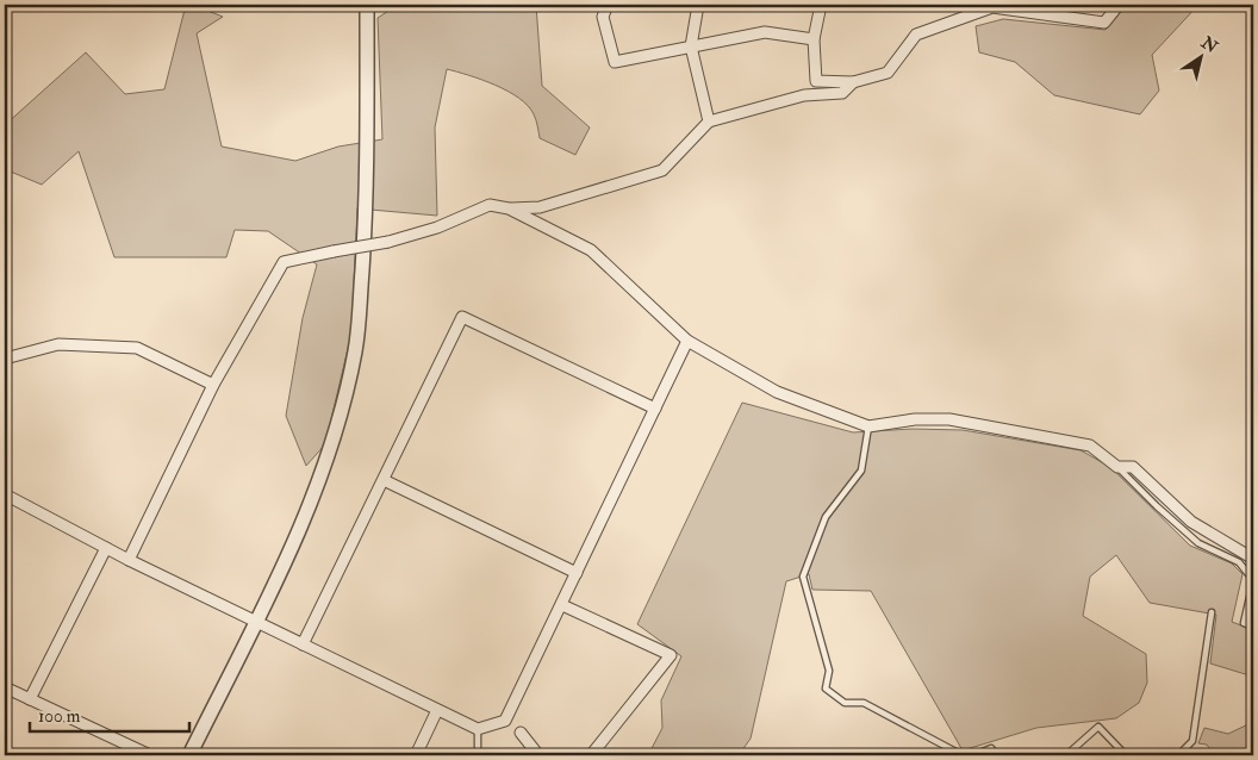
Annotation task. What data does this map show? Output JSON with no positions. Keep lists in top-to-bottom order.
{
  "scale_bar": "100 m",
  "north": "top right"
}
